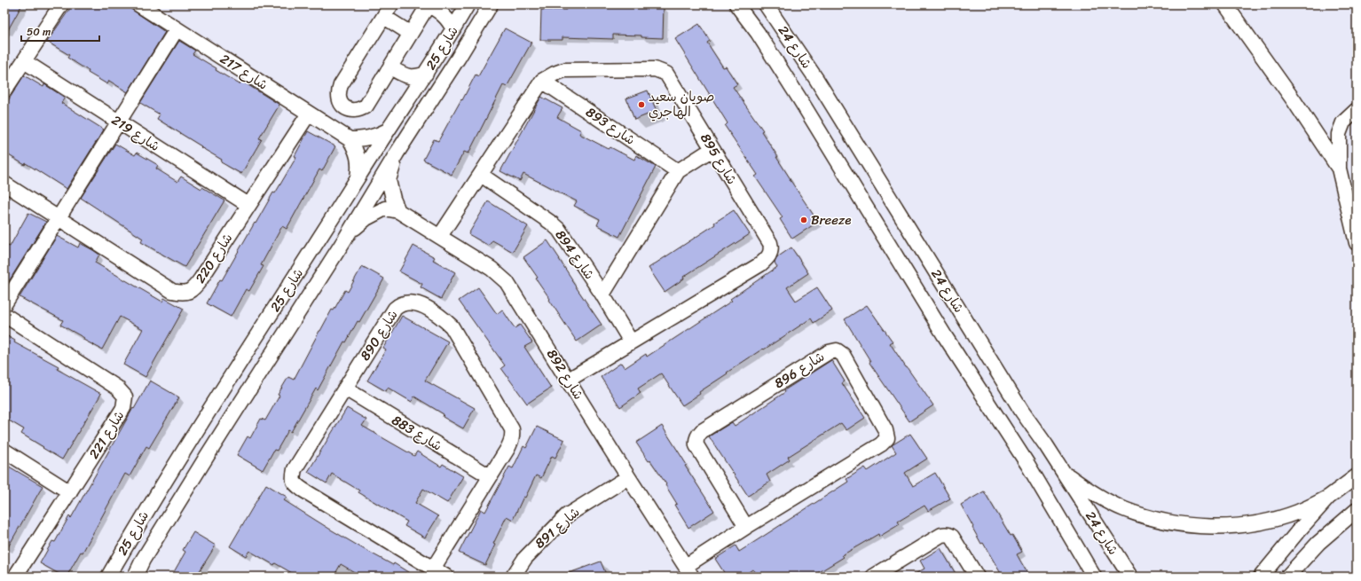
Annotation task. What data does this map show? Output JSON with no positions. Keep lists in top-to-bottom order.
{
  "streets": {
    "street": [
      "شارع 24",
      "شارع 25",
      "شارع 217",
      "شارع 893",
      "شارع 219",
      "شارع 895",
      "شارع 894",
      "شارع 220",
      "شارع 890",
      "شارع 896",
      "شارع 892",
      "شارع 883",
      "شارع 221",
      "شارع 891"
    ]
  },
  "crossings": [
    ["شارع 25", "شارع 892"],
    ["شارع 217", "شارع 220"],
    ["شارع 893", "شارع 895"],
    ["شارع 219", "شارع 220"],
    ["شارع 895", "شارع 894"],
    ["شارع 895", "شارع 892"],
    ["شارع 890", "شارع 883"],
    ["شارع 896", "شارع 892"],
    ["شارع 892", "شارع 891"]
  ],
  "places": ["صويان سعيد الهاجري", "Breeze"],
  "scale_bar": "50 m"
}
